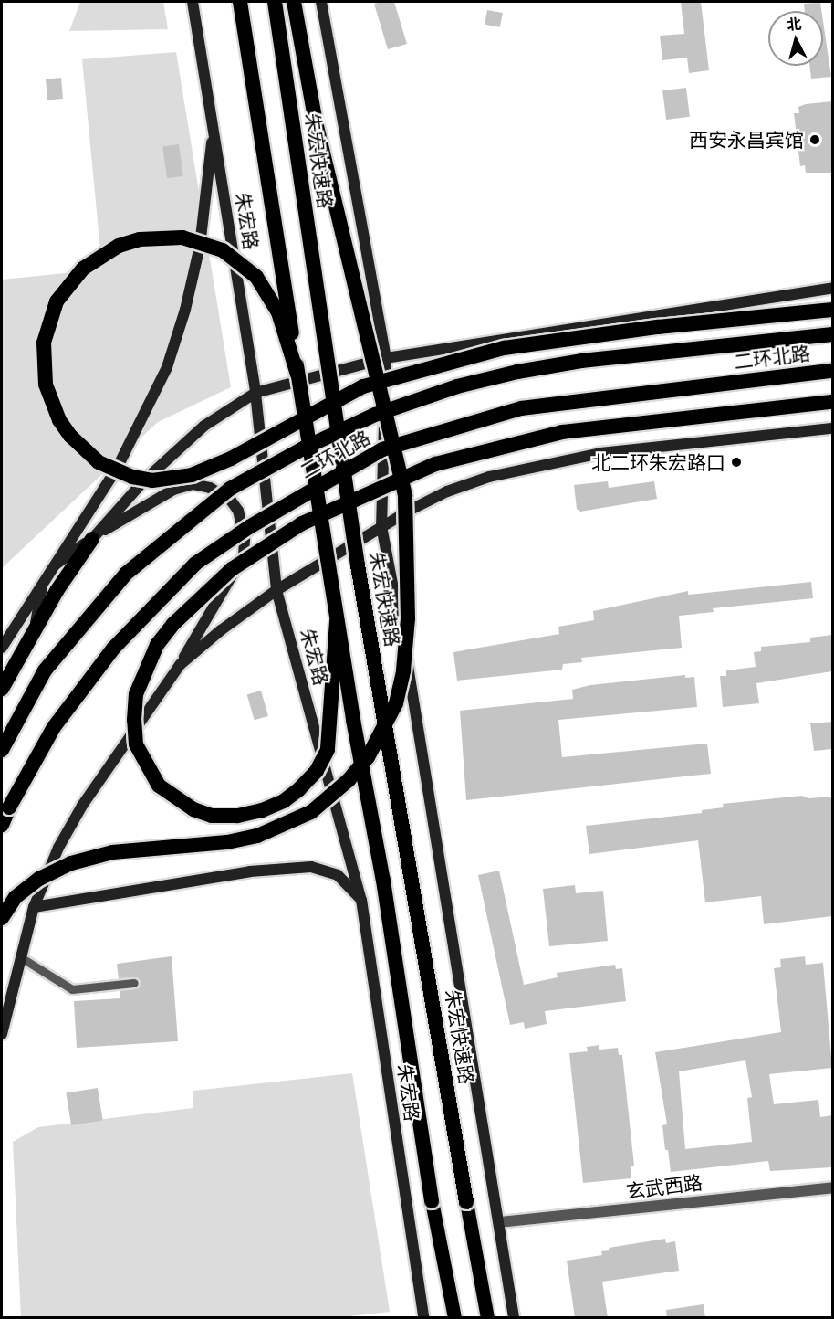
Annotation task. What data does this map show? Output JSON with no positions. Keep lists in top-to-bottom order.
{
  "streets": {
    "highway": ["朱宏快速路", "二环北路"],
    "main road": ["朱宏路"],
    "street": ["玄武西路"]
  },
  "places": ["西安永昌宾馆", "北二环朱宏路口"],
  "north": "top"
}
